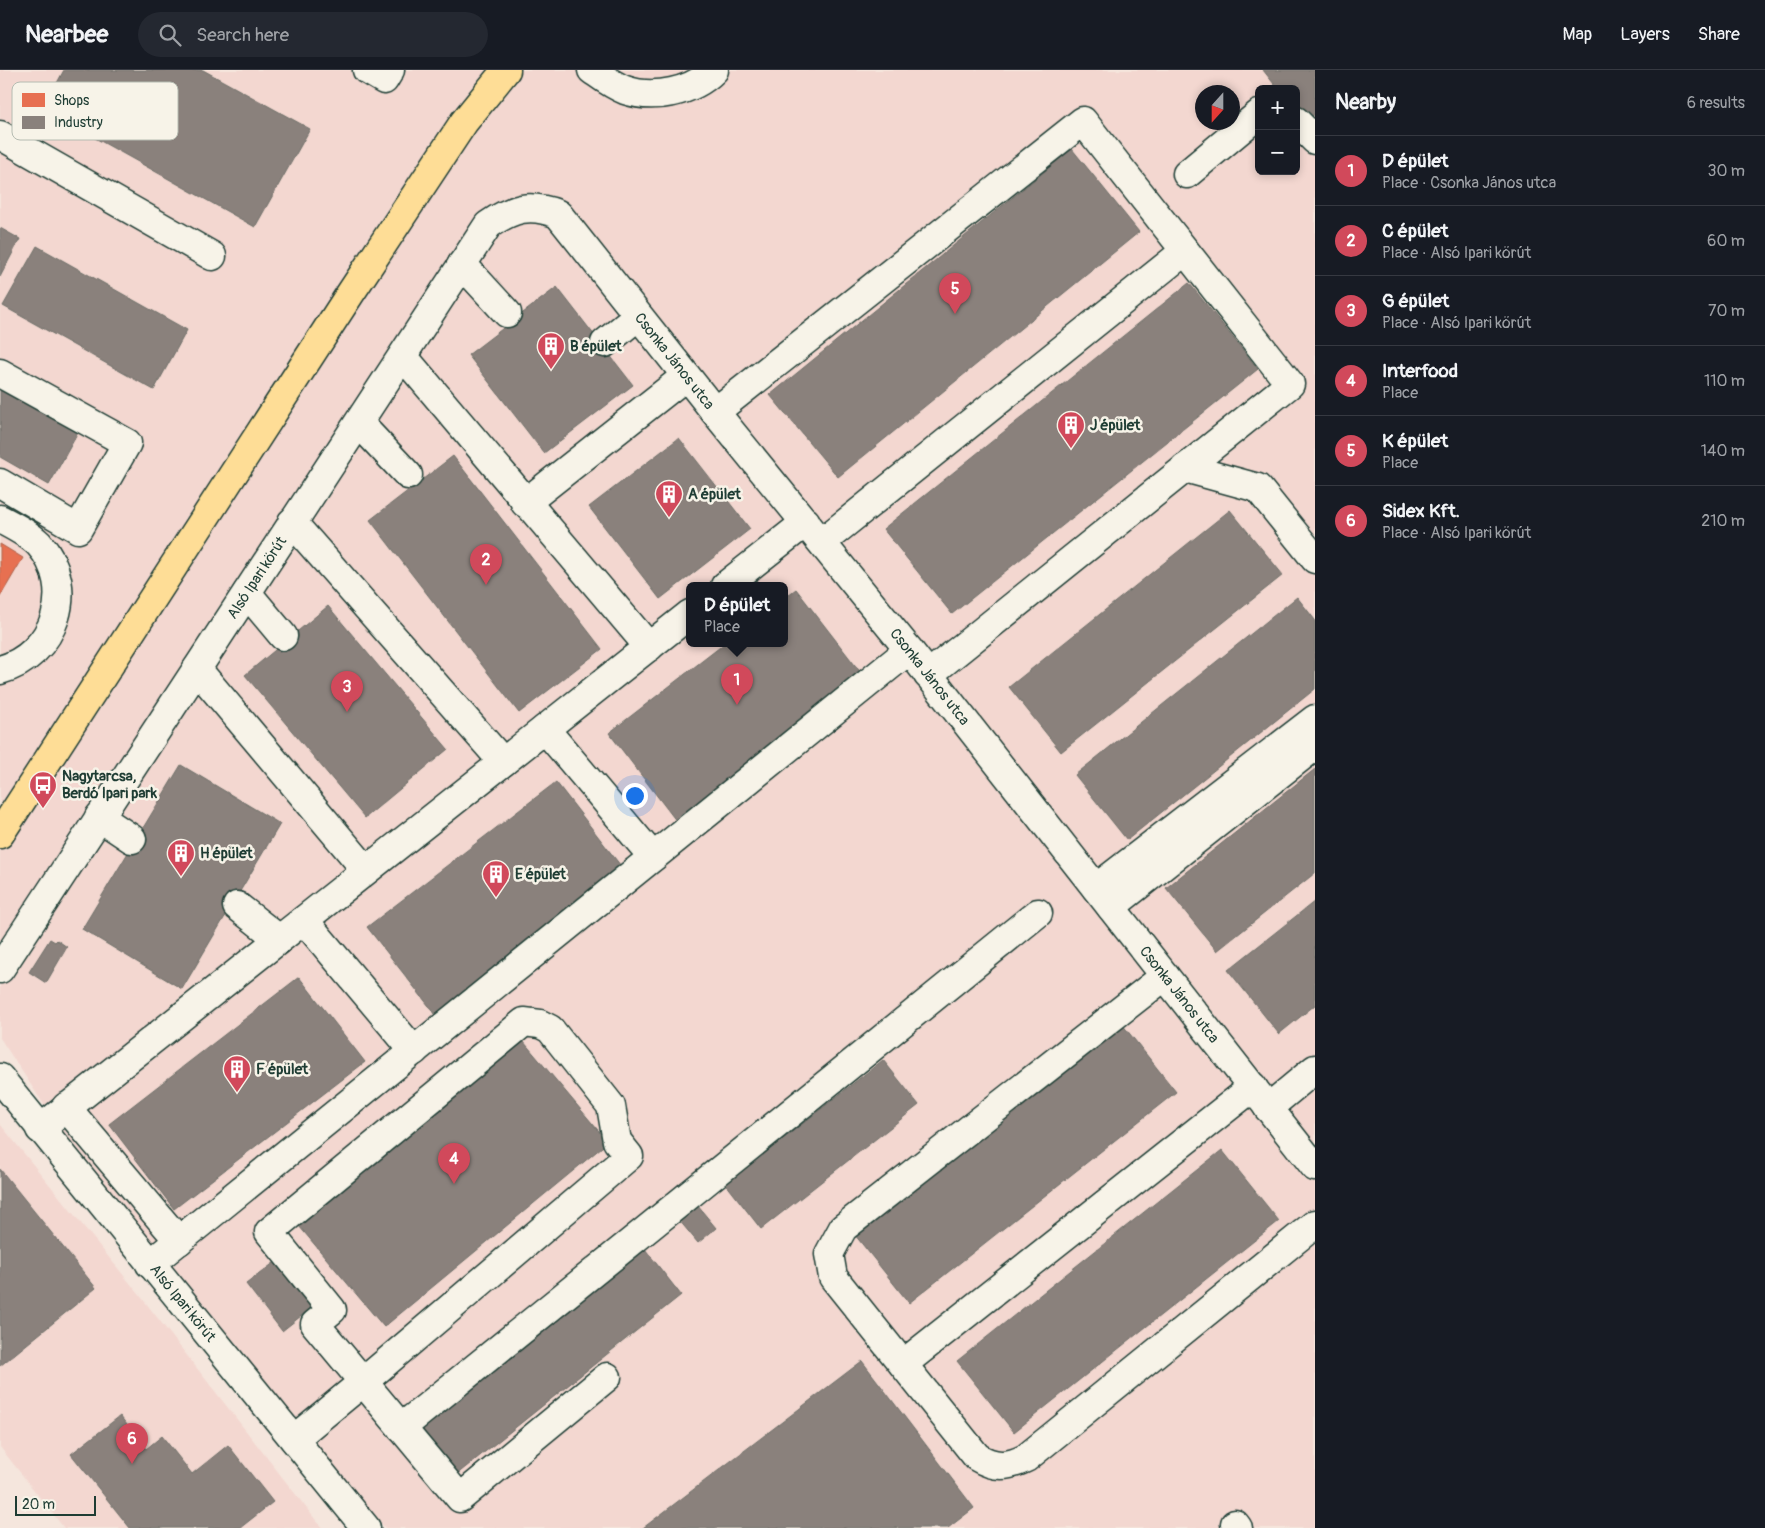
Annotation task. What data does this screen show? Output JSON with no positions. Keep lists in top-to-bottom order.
{
  "streets": {
    "street": ["Csonka János utca", "Alsó Ipari körút"]
  },
  "crossings": [
    ["Csonka János utca", "Alsó Ipari körút"]
  ],
  "places": {
    "building": [
      "B épület",
      "J épület",
      "A épület",
      "H épület",
      "E épület",
      "F épület"
    ],
    "bus stop": ["Nagytarcsa, Berdó Ipari park"]
  },
  "legend": ["Shops", "Industry"],
  "scale_bar": "20 m",
  "north": "bottom",
  "page": {
    "header": "Nearbee",
    "search": "Search here",
    "nav": ["Map", "Layers", "Share"],
    "heading": ["Nearby", "6 results"],
    "map_buttons": ["+", "−"],
    "list": [
      {
        "mark": "1",
        "name": "D épület",
        "note": "Place · Csonka János utca",
        "value": "30 m"
      },
      {
        "mark": "2",
        "name": "C épület",
        "note": "Place · Alsó Ipari körút",
        "value": "60 m"
      },
      {
        "mark": "3",
        "name": "G épület",
        "note": "Place · Alsó Ipari körút",
        "value": "70 m"
      },
      {
        "mark": "4",
        "name": "Interfood",
        "note": "Place",
        "value": "110 m"
      },
      {
        "mark": "5",
        "name": "K épület",
        "note": "Place",
        "value": "140 m"
      },
      {
        "mark": "6",
        "name": "Sidex Kft.",
        "note": "Place · Alsó Ipari körút",
        "value": "210 m"
      }
    ],
    "pins": [
      "5",
      "2",
      "1",
      "3",
      "4",
      "6"
    ],
    "popup": ["D épület", "Place"],
    "scale": "20 m"
  }
}
